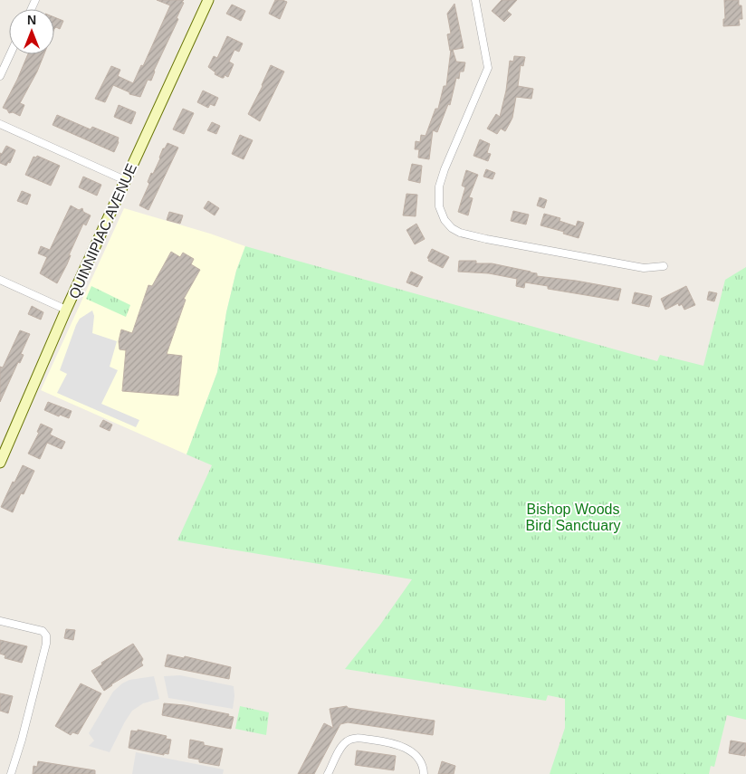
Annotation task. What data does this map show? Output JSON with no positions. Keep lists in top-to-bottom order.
{
  "streets": {
    "main road": ["QUINNIPIAC AVENUE"]
  },
  "parks": ["Bishop Woods Bird Sanctuary"],
  "north": "top"
}
